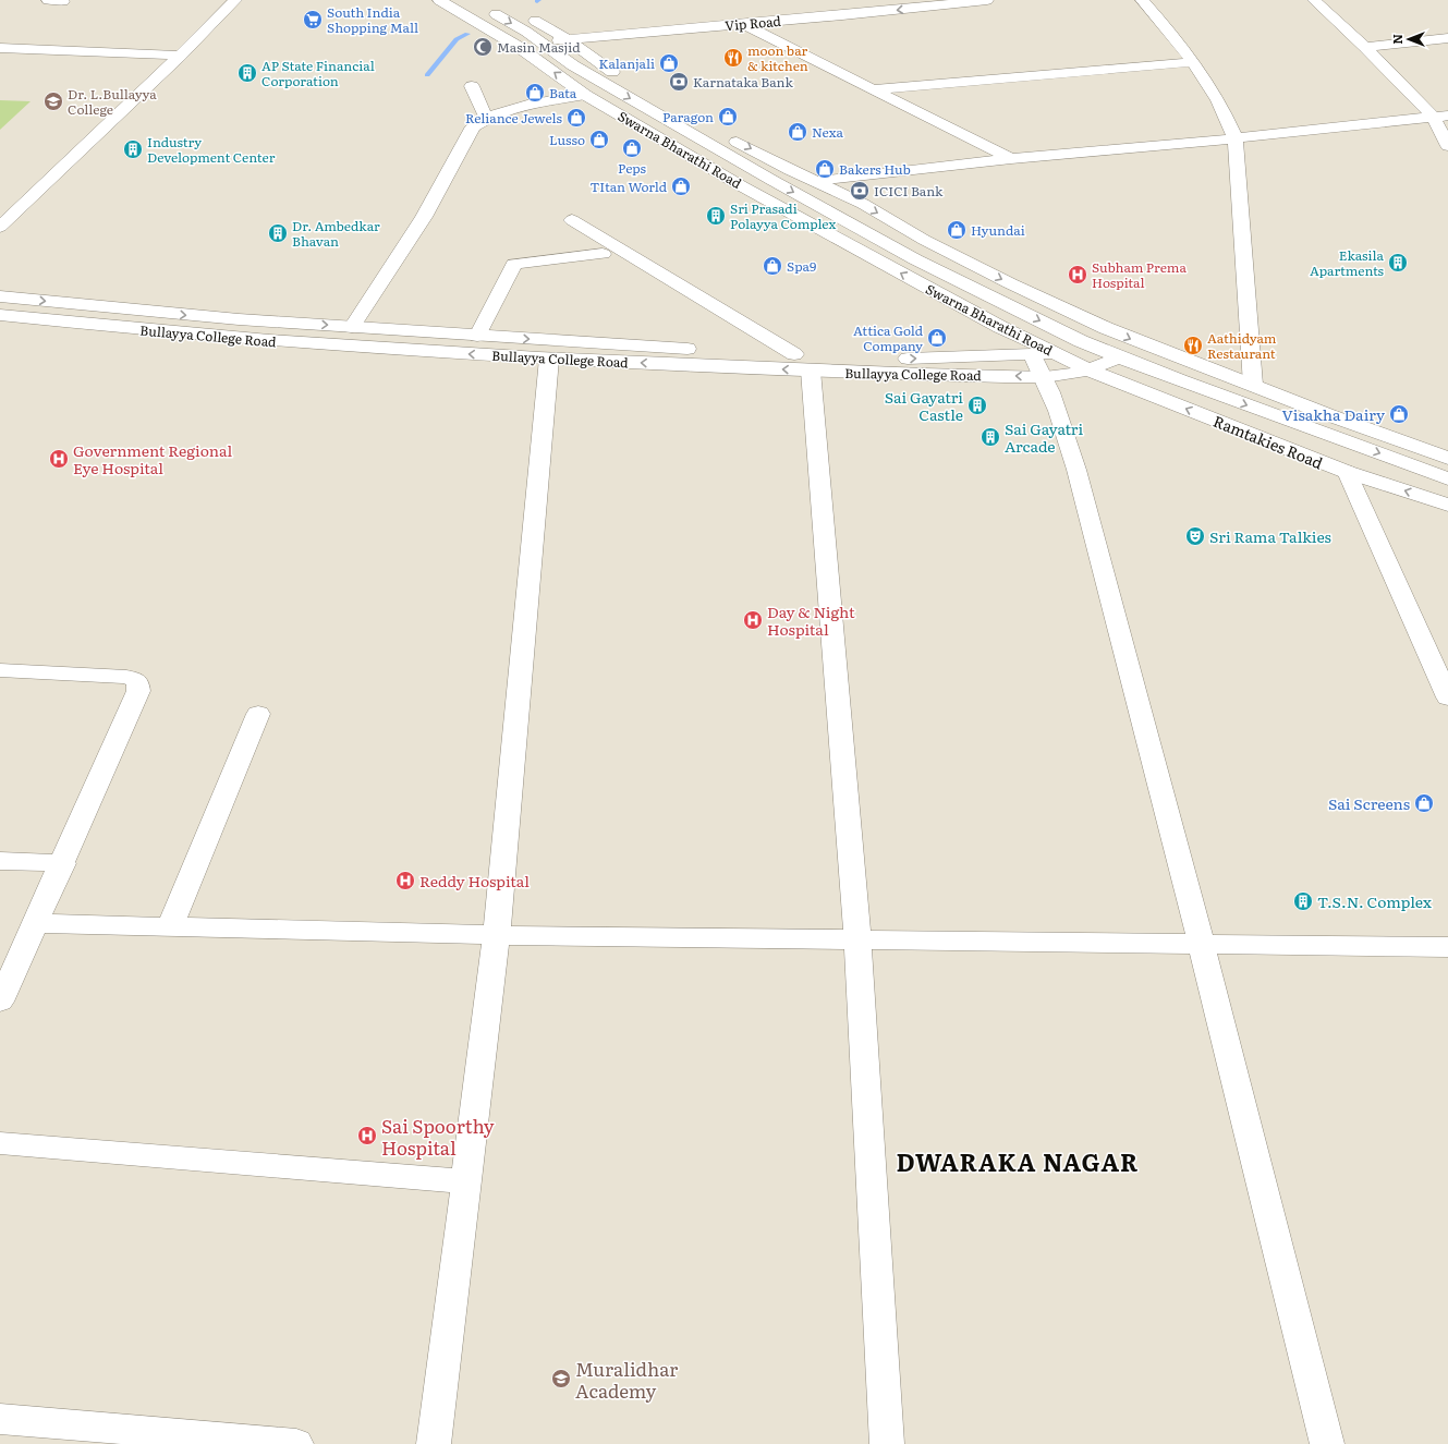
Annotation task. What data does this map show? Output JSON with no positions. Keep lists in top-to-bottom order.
{
  "streets": {
    "street": [
      "Vip Road",
      "Swarna Bharathi Road",
      "Bullayya College Road",
      "Ramtakies Road"
    ]
  },
  "crossings": [
    ["Vip Road", "Swarna Bharathi Road"],
    ["Swarna Bharathi Road", "Bullayya College Road"],
    ["Swarna Bharathi Road", "Ramtakies Road"],
    ["Bullayya College Road", "Ramtakies Road"]
  ],
  "districts": ["DWARAKA NAGAR"],
  "places": {
    "supermarket": ["South India Shopping Mall"],
    "mosque": ["Masin Masjid"],
    "restaurant": ["moon bar & kitchen", "Aathidyam Restaurant"],
    "shop": [
      "Kalanjali",
      "Bata",
      "Paragon",
      "Reliance Jewels",
      "Nexa",
      "Lusso",
      "Peps",
      "Bakers Hub",
      "TItan World",
      "Hyundai",
      "Spa9",
      "Attica Gold Company",
      "Visakha Dairy",
      "Sai Screens"
    ],
    "building": [
      "AP State Financial Corporation",
      "Industry Development Center",
      "Sri Prasadi Polayya Complex",
      "Dr. Ambedkar Bhavan",
      "Ekasila Apartments",
      "Sai Gayatri Castle",
      "Sai Gayatri Arcade",
      "T.S.N. Complex"
    ],
    "bank": ["Karnataka Bank", "ICICI Bank"],
    "school or university": ["Dr. L.Bullayya College", "Muralidhar Academy"],
    "hospital": [
      "Subham Prema Hospital",
      "Government Regional Eye Hospital",
      "Day & Night Hospital",
      "Reddy Hospital",
      "Sai Spoorthy Hospital"
    ],
    "theatre": ["Sri Rama Talkies"]
  },
  "north": "left"
}
